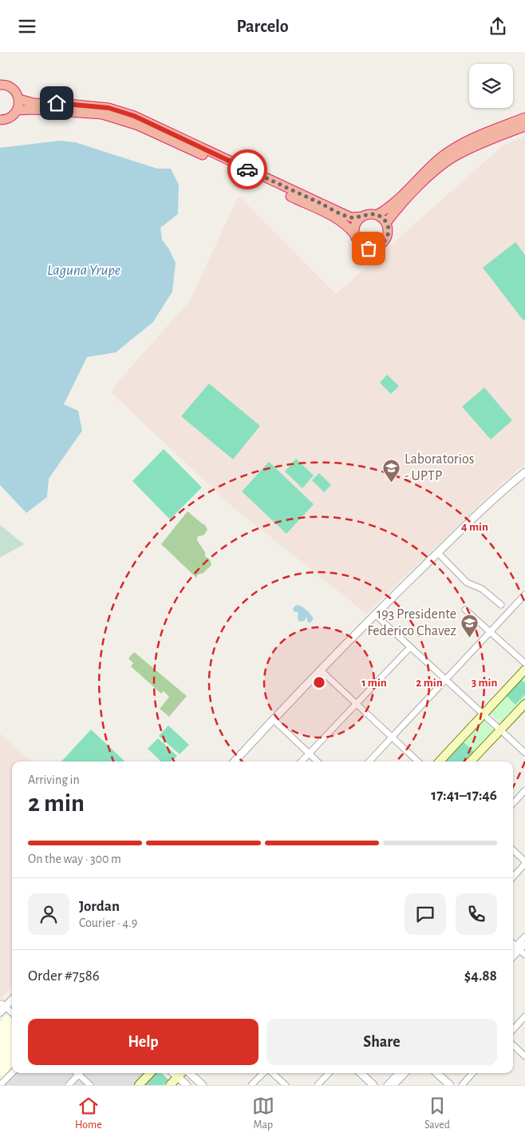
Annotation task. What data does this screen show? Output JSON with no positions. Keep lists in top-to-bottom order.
{
  "water": ["Laguna Yrupe"],
  "places": {
    "school or university": ["Laboratorios - UPTP", "193 Presidente Federico Chavez"]
  },
  "page": {
    "header": "Parcelo",
    "heading": ["2 min", "Arriving in", "17:41–17:46"],
    "panel": [
      "Jordan",
      "Courier · 4.9",
      "Order #7586",
      "$4.88"
    ],
    "bar": "On the way · 300 m",
    "buttons": ["Help", "Share"],
    "tabs": ["Home", "Map", "Saved"]
  },
  "rings": [
    "4 min",
    "1 min",
    "2 min",
    "3 min"
  ]
}
